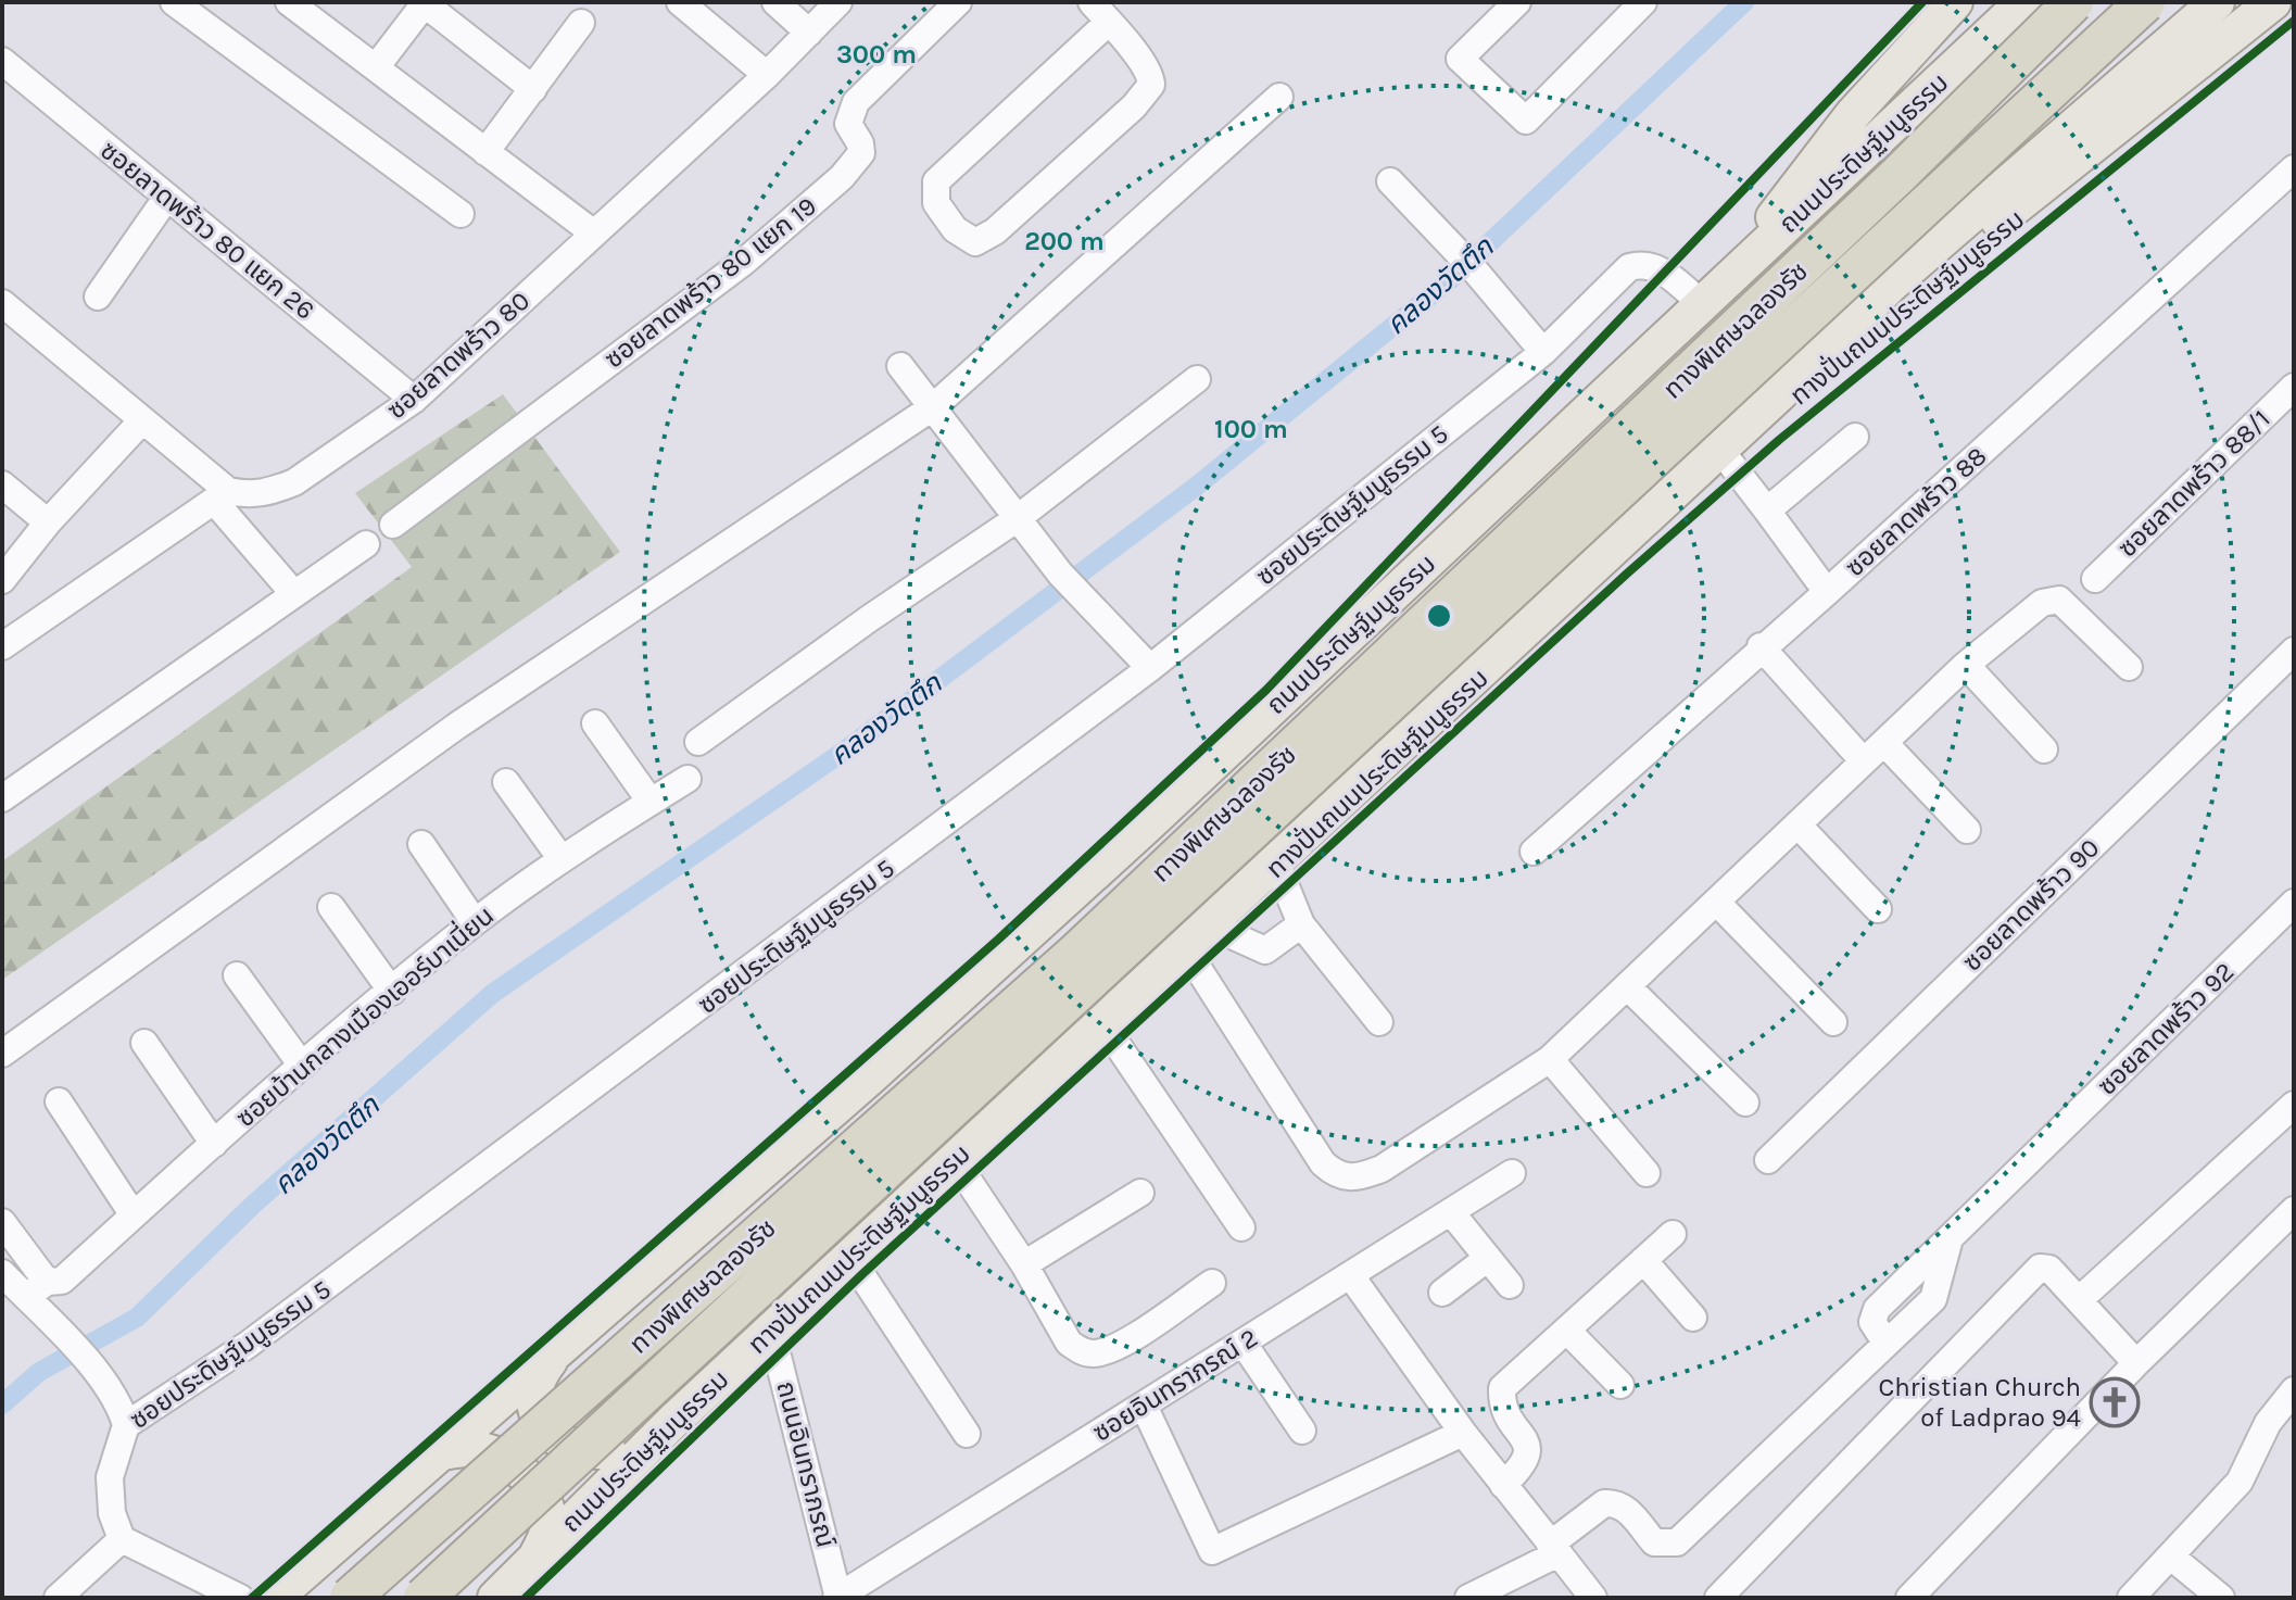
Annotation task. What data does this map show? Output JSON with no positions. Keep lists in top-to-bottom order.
{
  "streets": {
    "highway": ["ทางพิเศษฉลองรัช"],
    "main road": ["ถนนประดิษฐ์มนูธรรม"],
    "street": [
      "ซอยลาดพร้าว 80 แยก 26",
      "ซอยลาดพร้าว 80 แยก 19",
      "ซอยลาดพร้าว 80",
      "ซอยลาดพร้าว 88/1",
      "ซอยประดิษฐ์มนูธรรม 5",
      "ซอยลาดพร้าว 88",
      "ซอยลาดพร้าว 90",
      "ซอยบ้านกลางเมืองเออร์บาเนี่ยน",
      "ซอยลาดพร้าว 92",
      "ซอยอินทราภรณ์ 2",
      "ถนนอินทราภรณ์"
    ],
    "cycle path": ["ทางปั่นถนนประดิษฐ์มนูธรรม"]
  },
  "crossings": [
    ["ถนนประดิษฐ์มนูธรรม", "ซอยประดิษฐ์มนูธรรม 5"],
    ["ถนนประดิษฐ์มนูธรรม", "ถนนอินทราภรณ์"],
    ["ซอยลาดพร้าว 80 แยก 26", "ซอยลาดพร้าว 80"],
    ["ซอยอินทราภรณ์ 2", "ถนนอินทราภรณ์"]
  ],
  "water": ["คลองวัดตึก"],
  "places": {
    "church": ["Christian Church of Ladprao 94"]
  },
  "rings": ["300 m", "200 m", "100 m"]
}
